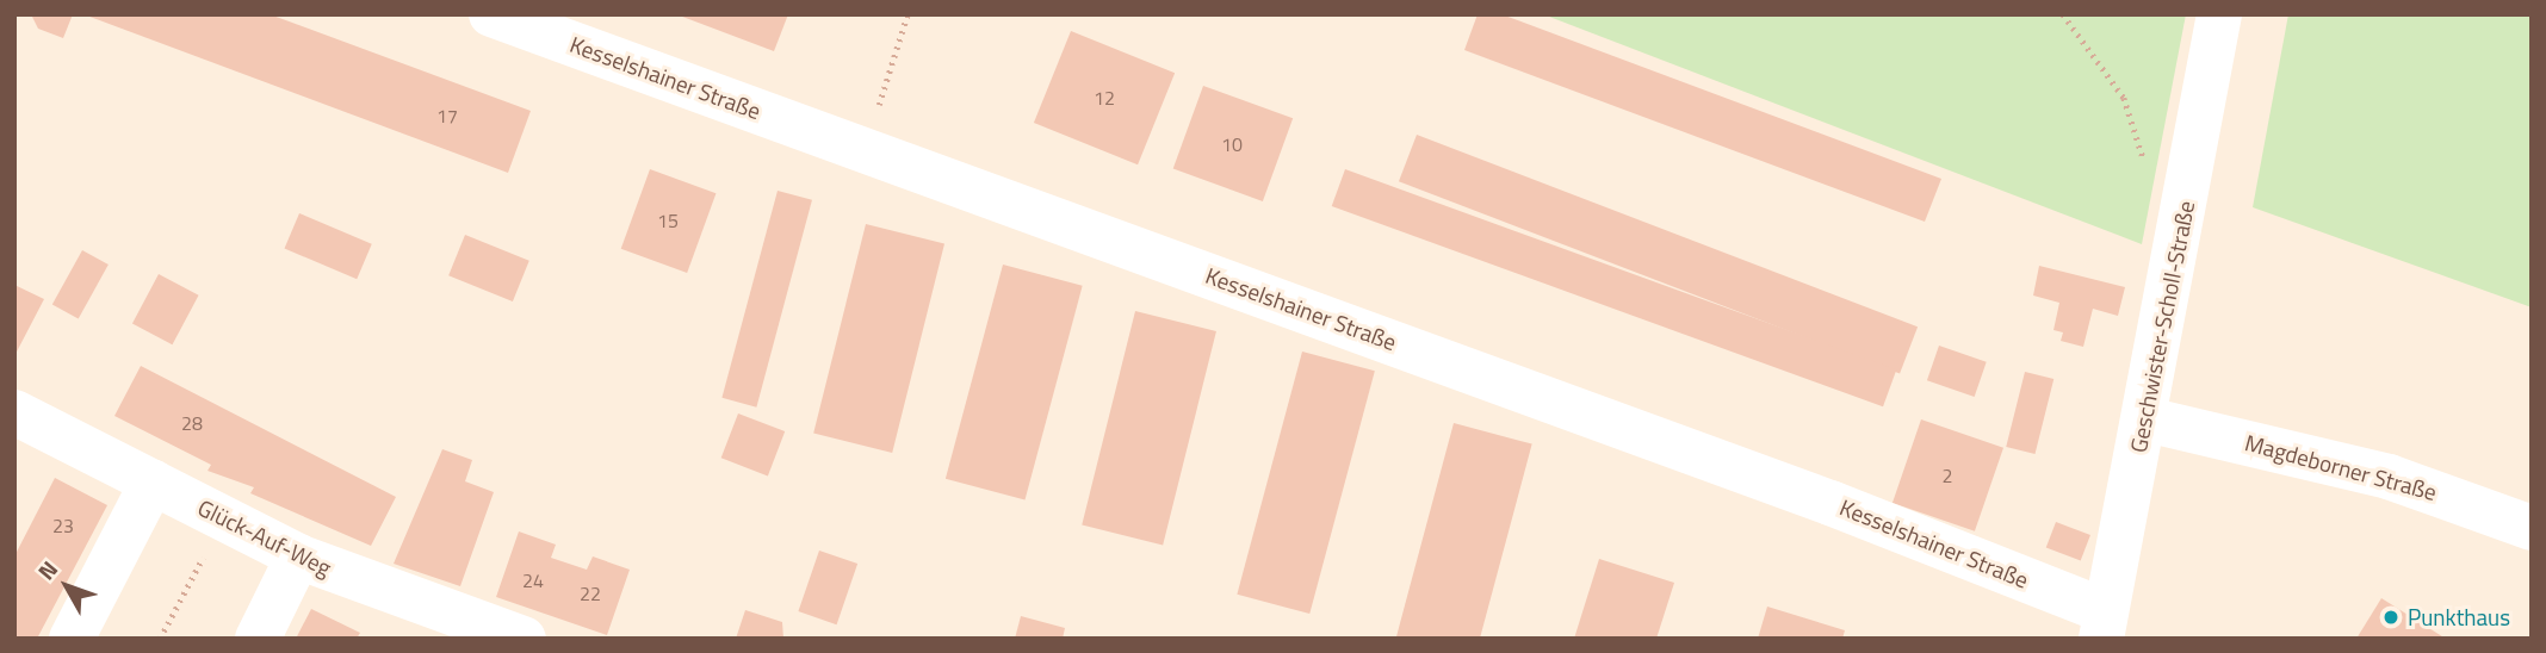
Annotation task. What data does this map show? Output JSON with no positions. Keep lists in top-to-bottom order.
{
  "streets": {
    "street": [
      "Kesselshainer Straße",
      "Geschwister-Scholl-Straße",
      "Magdeborner Straße",
      "Glück-Auf-Weg"
    ]
  },
  "crossings": [
    ["Kesselshainer Straße", "Geschwister-Scholl-Straße"],
    ["Geschwister-Scholl-Straße", "Magdeborner Straße"]
  ],
  "places": ["Punkthaus"],
  "house_numbers": [
    "12",
    "17",
    "10",
    "15",
    "28",
    "2",
    "23",
    "24",
    "22"
  ],
  "north": "top left"
}
